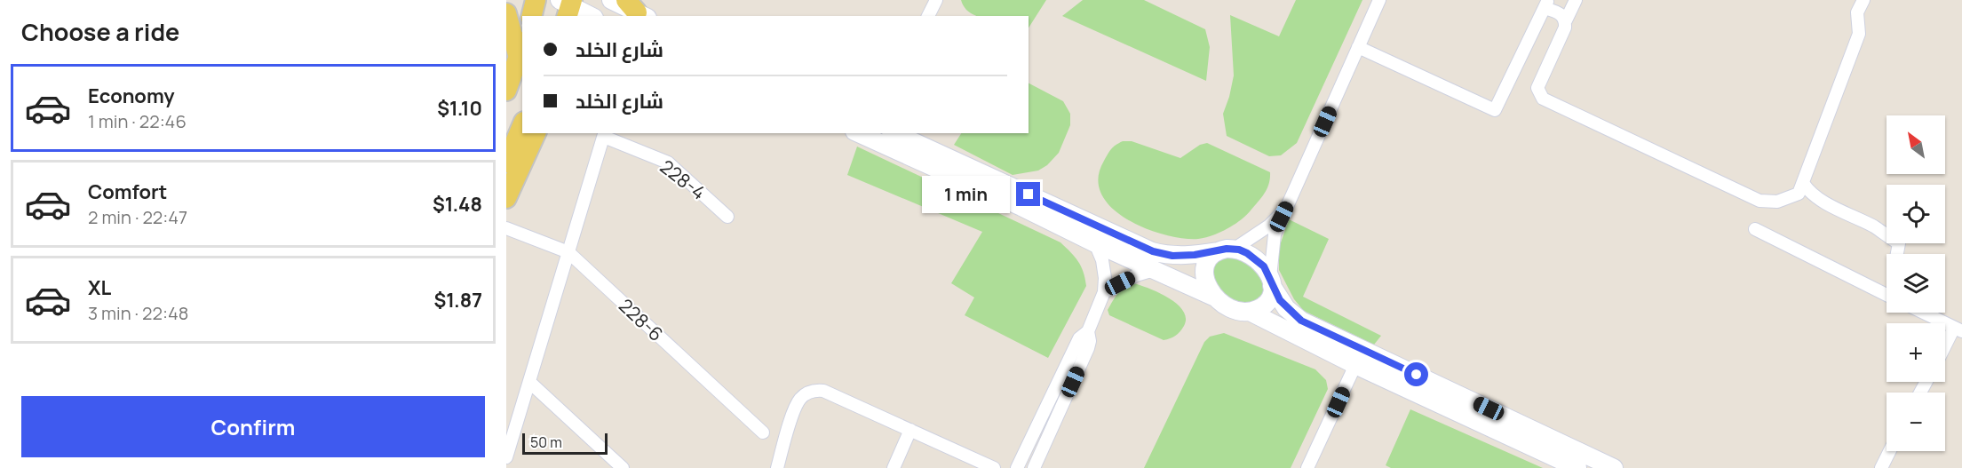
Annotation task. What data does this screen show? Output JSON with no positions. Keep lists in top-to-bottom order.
{
  "streets": {
    "street": ["228-4", "228-6"]
  },
  "scale_bar": "50 m",
  "north": "top left",
  "page": {
    "heading": "Choose a ride",
    "banner": ["شارع الخلد", "شارع الخلد"],
    "list": [
      {
        "name": "Economy",
        "note": "1 min · 22:46",
        "value": "$1.10"
      },
      {
        "name": "Comfort",
        "note": "2 min · 22:47",
        "value": "$1.48"
      },
      {
        "name": "XL",
        "note": "3 min · 22:48",
        "value": "$1.87"
      }
    ],
    "map_buttons": ["+", "−"],
    "bubble": "1 min",
    "buttons": "Confirm",
    "scale": "50 m"
  }
}
